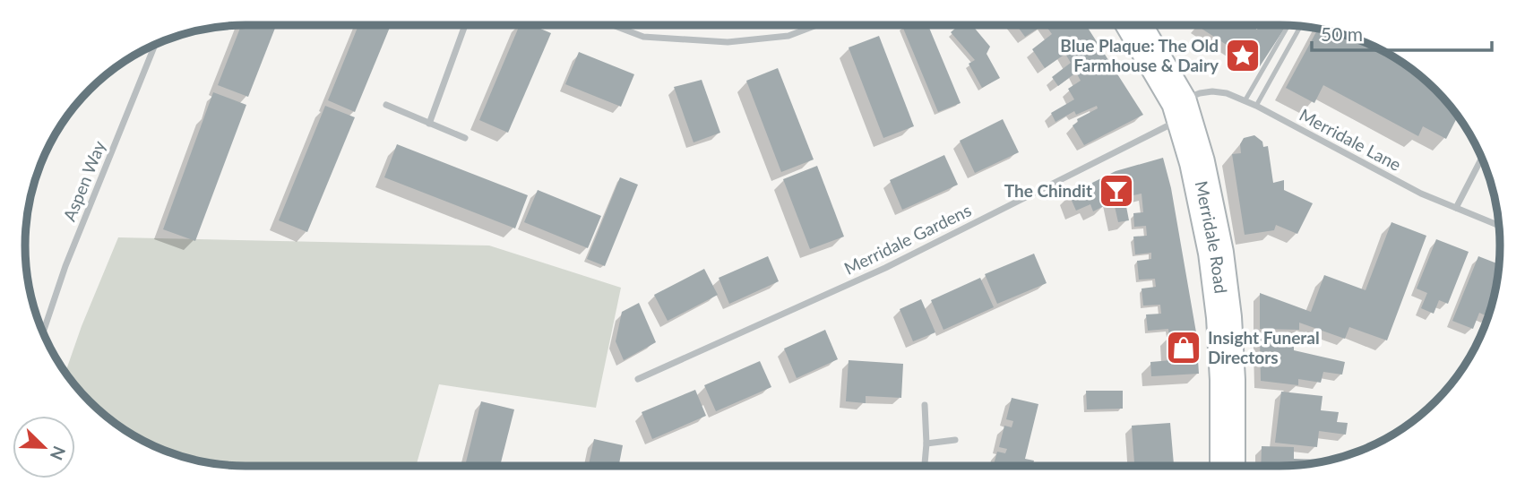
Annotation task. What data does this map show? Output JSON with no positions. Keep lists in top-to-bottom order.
{
  "streets": {
    "street": [
      "Merridale Lane",
      "Aspen Way",
      "Merridale Road",
      "Merridale Gardens"
    ]
  },
  "crossings": [
    ["Merridale Lane", "Merridale Road"],
    ["Merridale Lane", "Merridale Gardens"],
    ["Merridale Road", "Merridale Gardens"]
  ],
  "places": {
    "place": ["Blue Plaque: The Old Farmhouse & Dairy"],
    "bar": ["The Chindit"],
    "shop": ["Insight Funeral Directors"]
  },
  "scale_bar": "50 m",
  "north": "bottom right"
}
